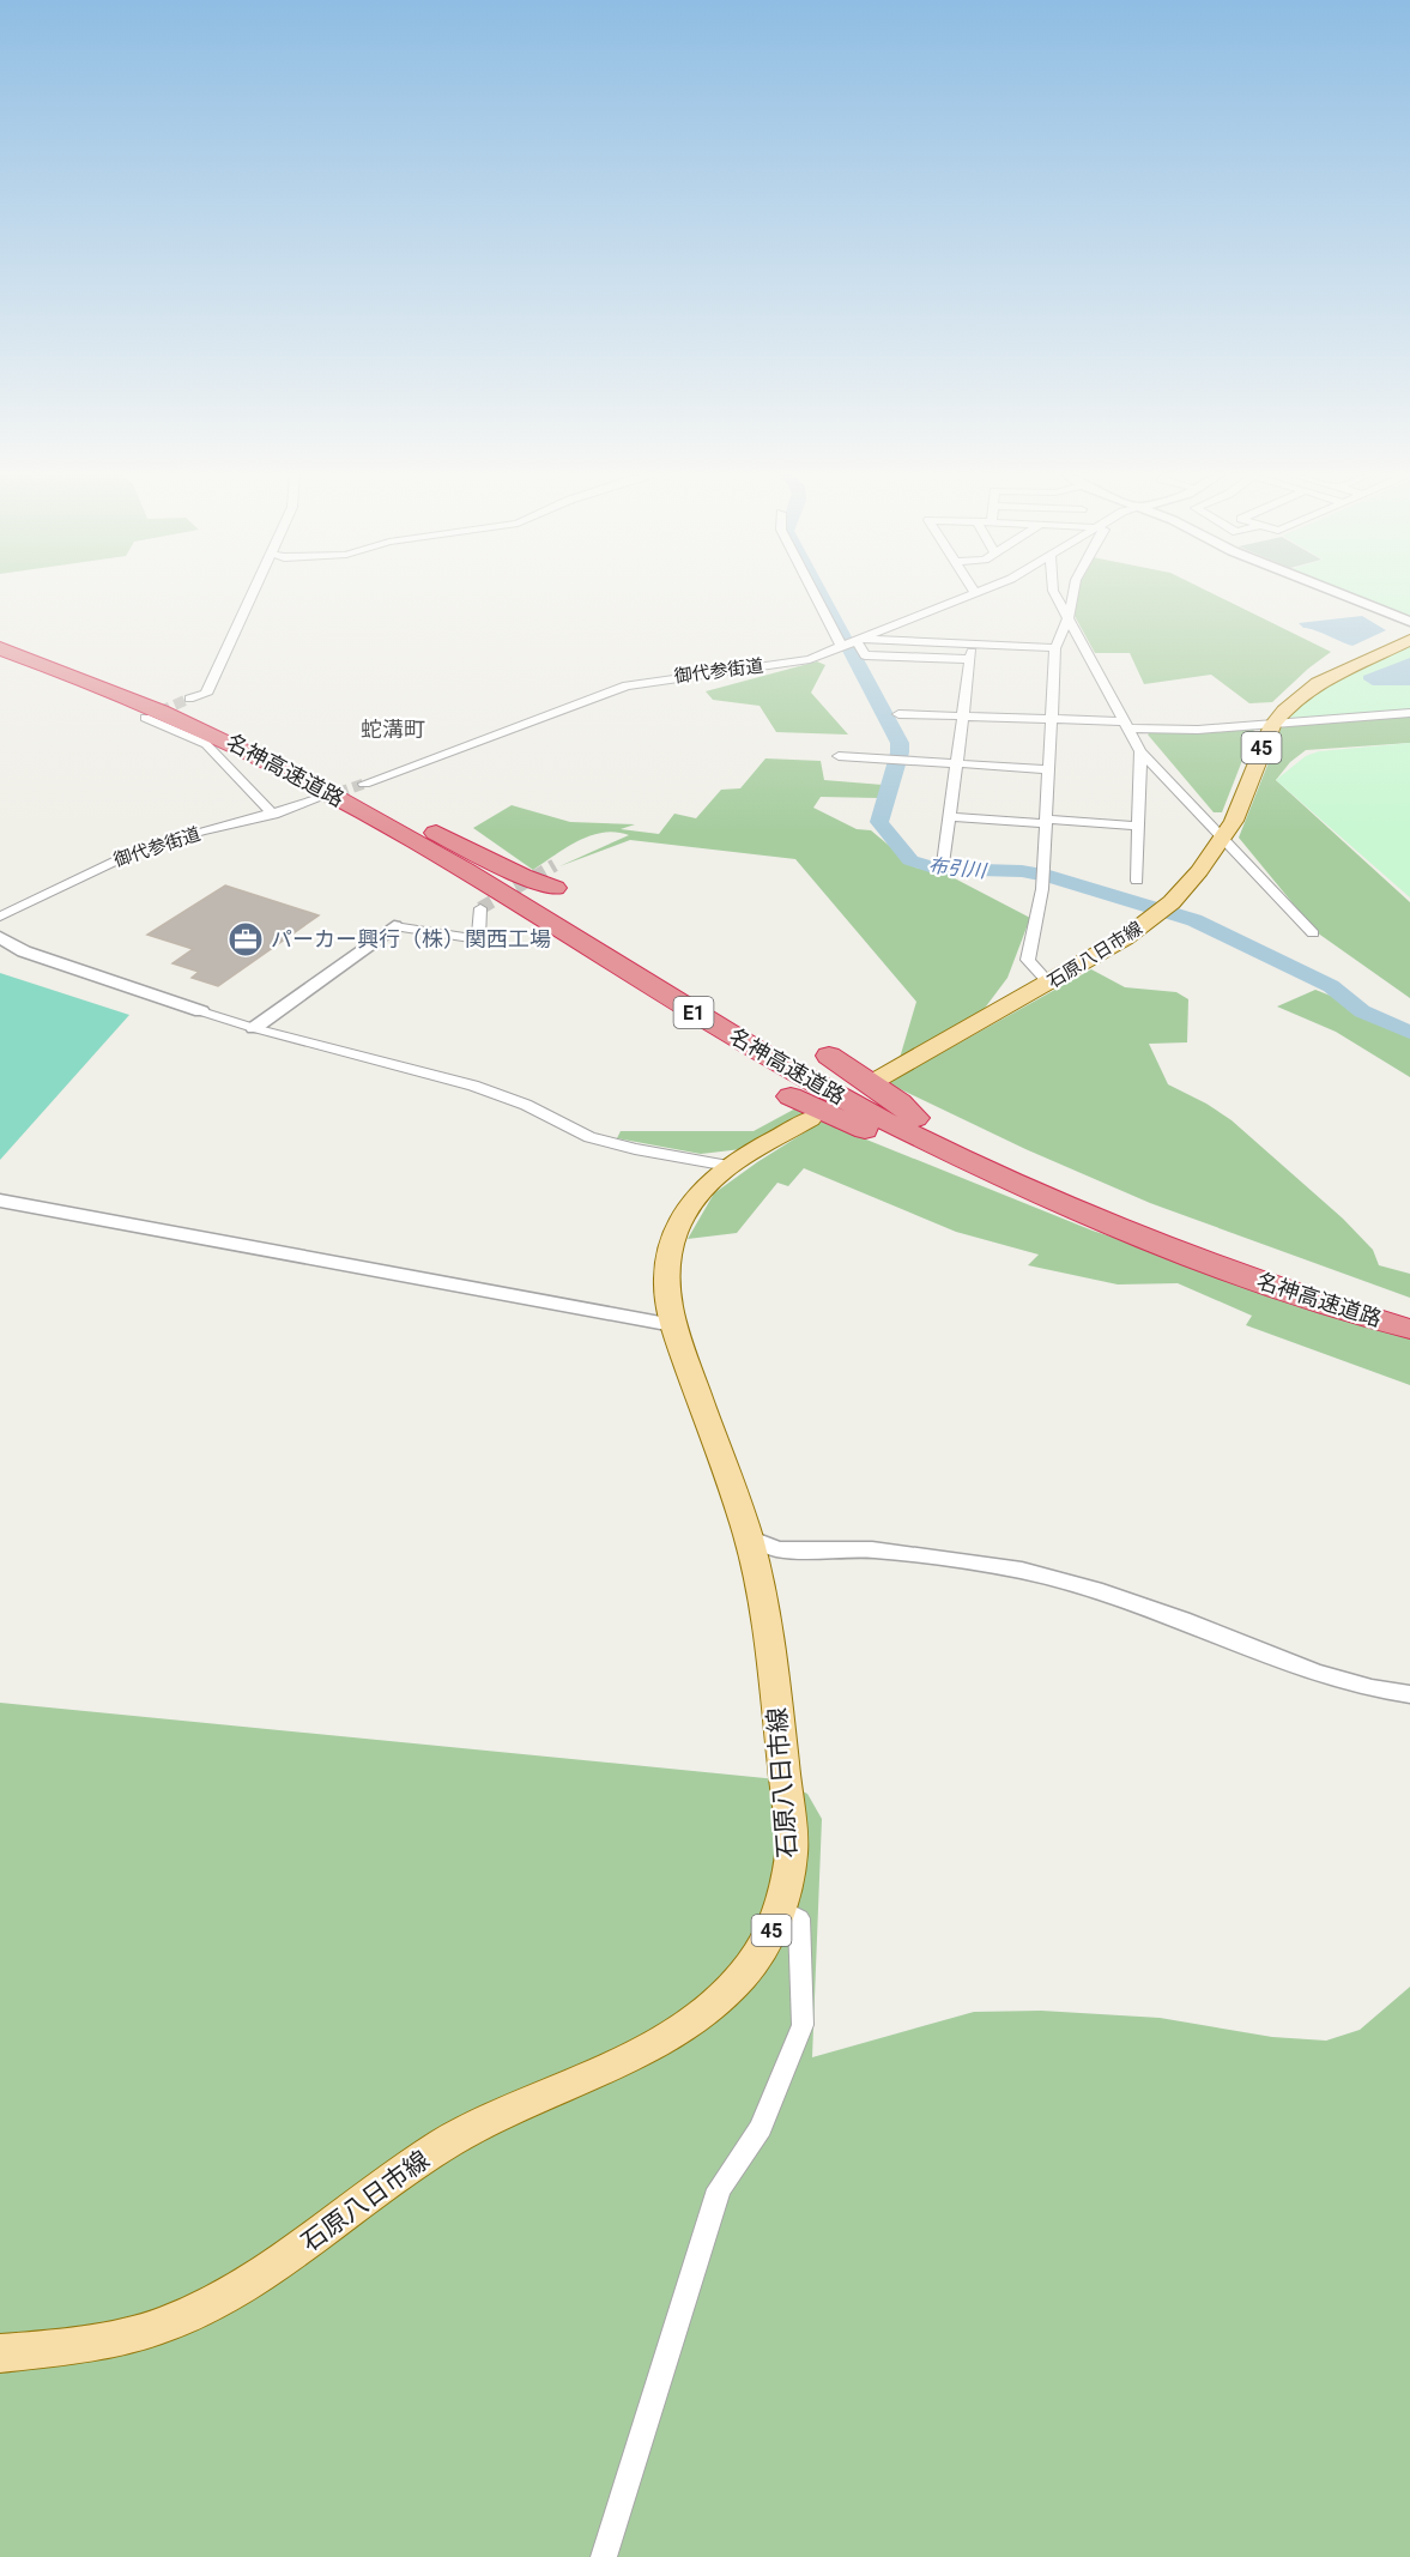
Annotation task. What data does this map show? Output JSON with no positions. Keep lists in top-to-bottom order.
{
  "streets": {
    "highway": ["名神高速道路", "E1"],
    "main road": ["45", "石原八日市線"],
    "street": ["御代参街道"]
  },
  "crossings": [
    ["御代参街道", "名神高速道路"]
  ],
  "districts": ["蛇溝町"],
  "water": ["布引川"],
  "places": {
    "office": ["パーカー興行（株）関西工場"]
  }
}
